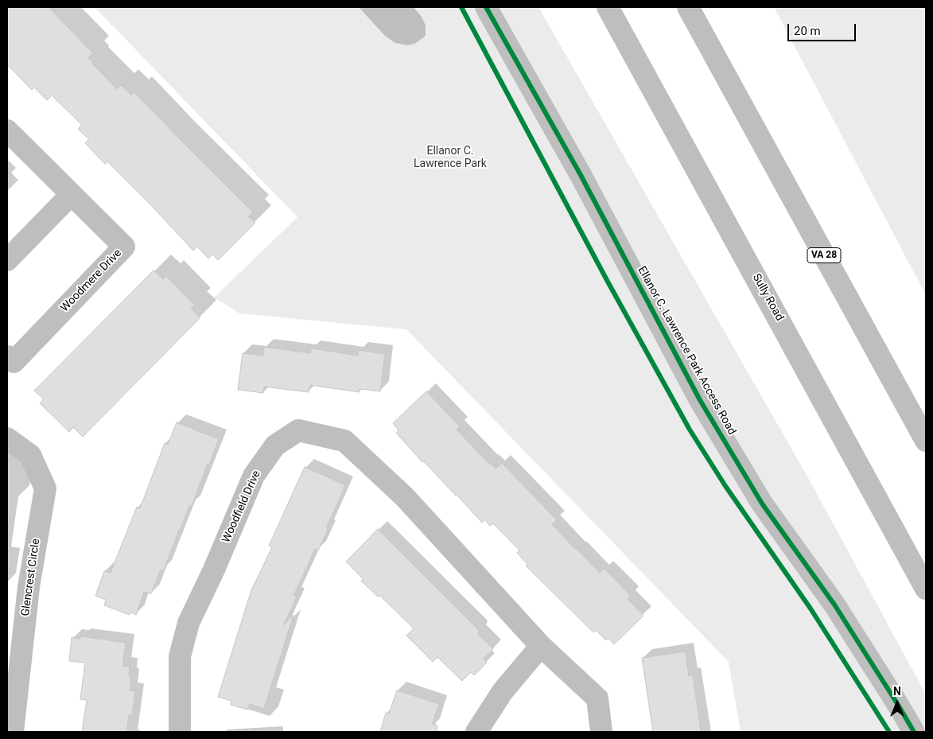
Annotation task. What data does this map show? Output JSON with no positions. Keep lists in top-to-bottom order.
{
  "streets": {
    "main road": [
      "VA 28",
      "Woodmere Drive",
      "Sully Road",
      "Ellanor C. Lawrence Park Access Road",
      "Woodfield Drive",
      "Glencrest Circle"
    ]
  },
  "parks": ["Ellanor C. Lawrence Park"],
  "scale_bar": "20 m",
  "north": "top"
}
